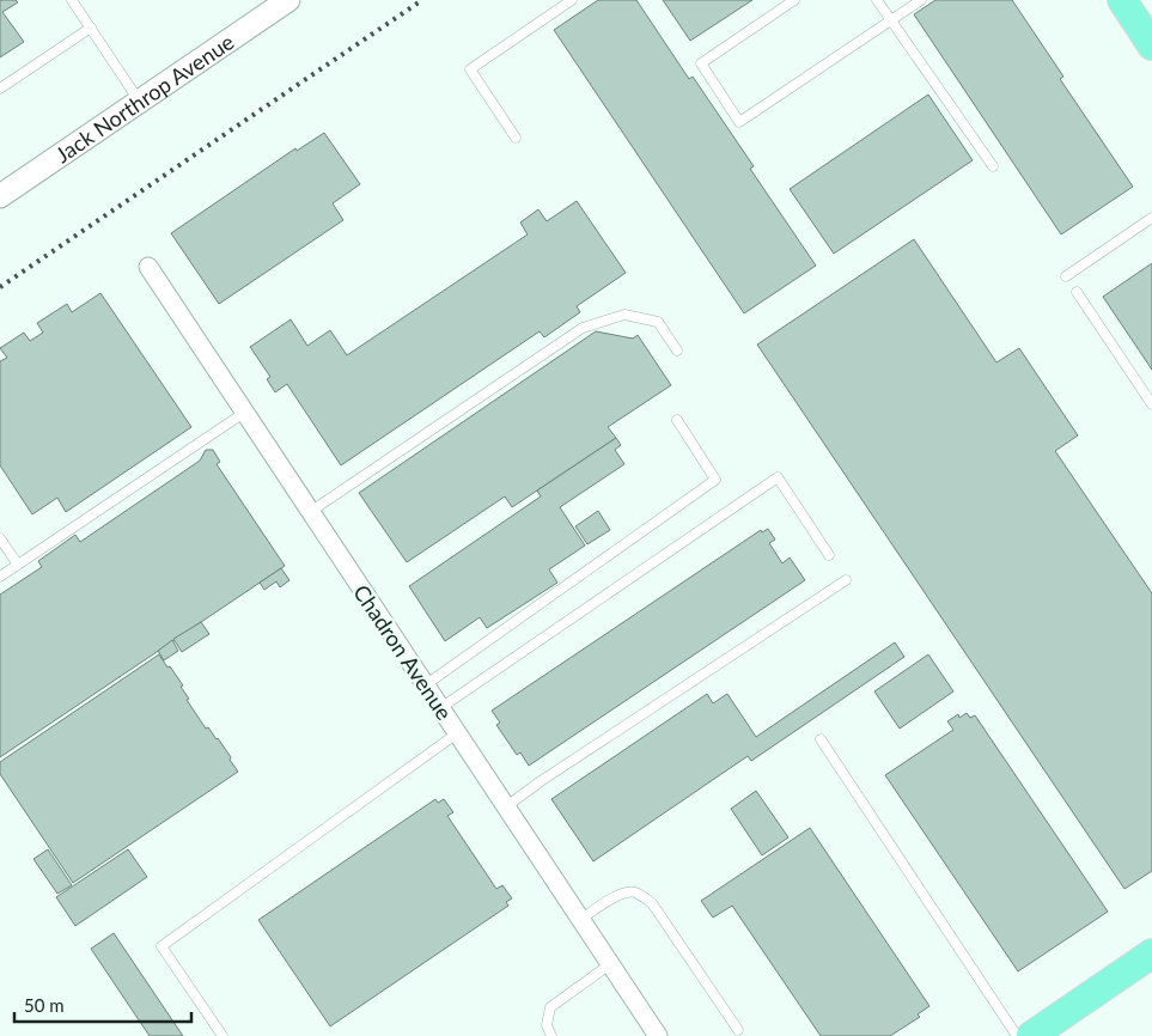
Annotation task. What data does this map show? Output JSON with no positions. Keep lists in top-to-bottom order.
{
  "streets": {
    "street": ["Jack Northrop Avenue", "Chadron Avenue"]
  },
  "scale_bar": "50 m"
}
